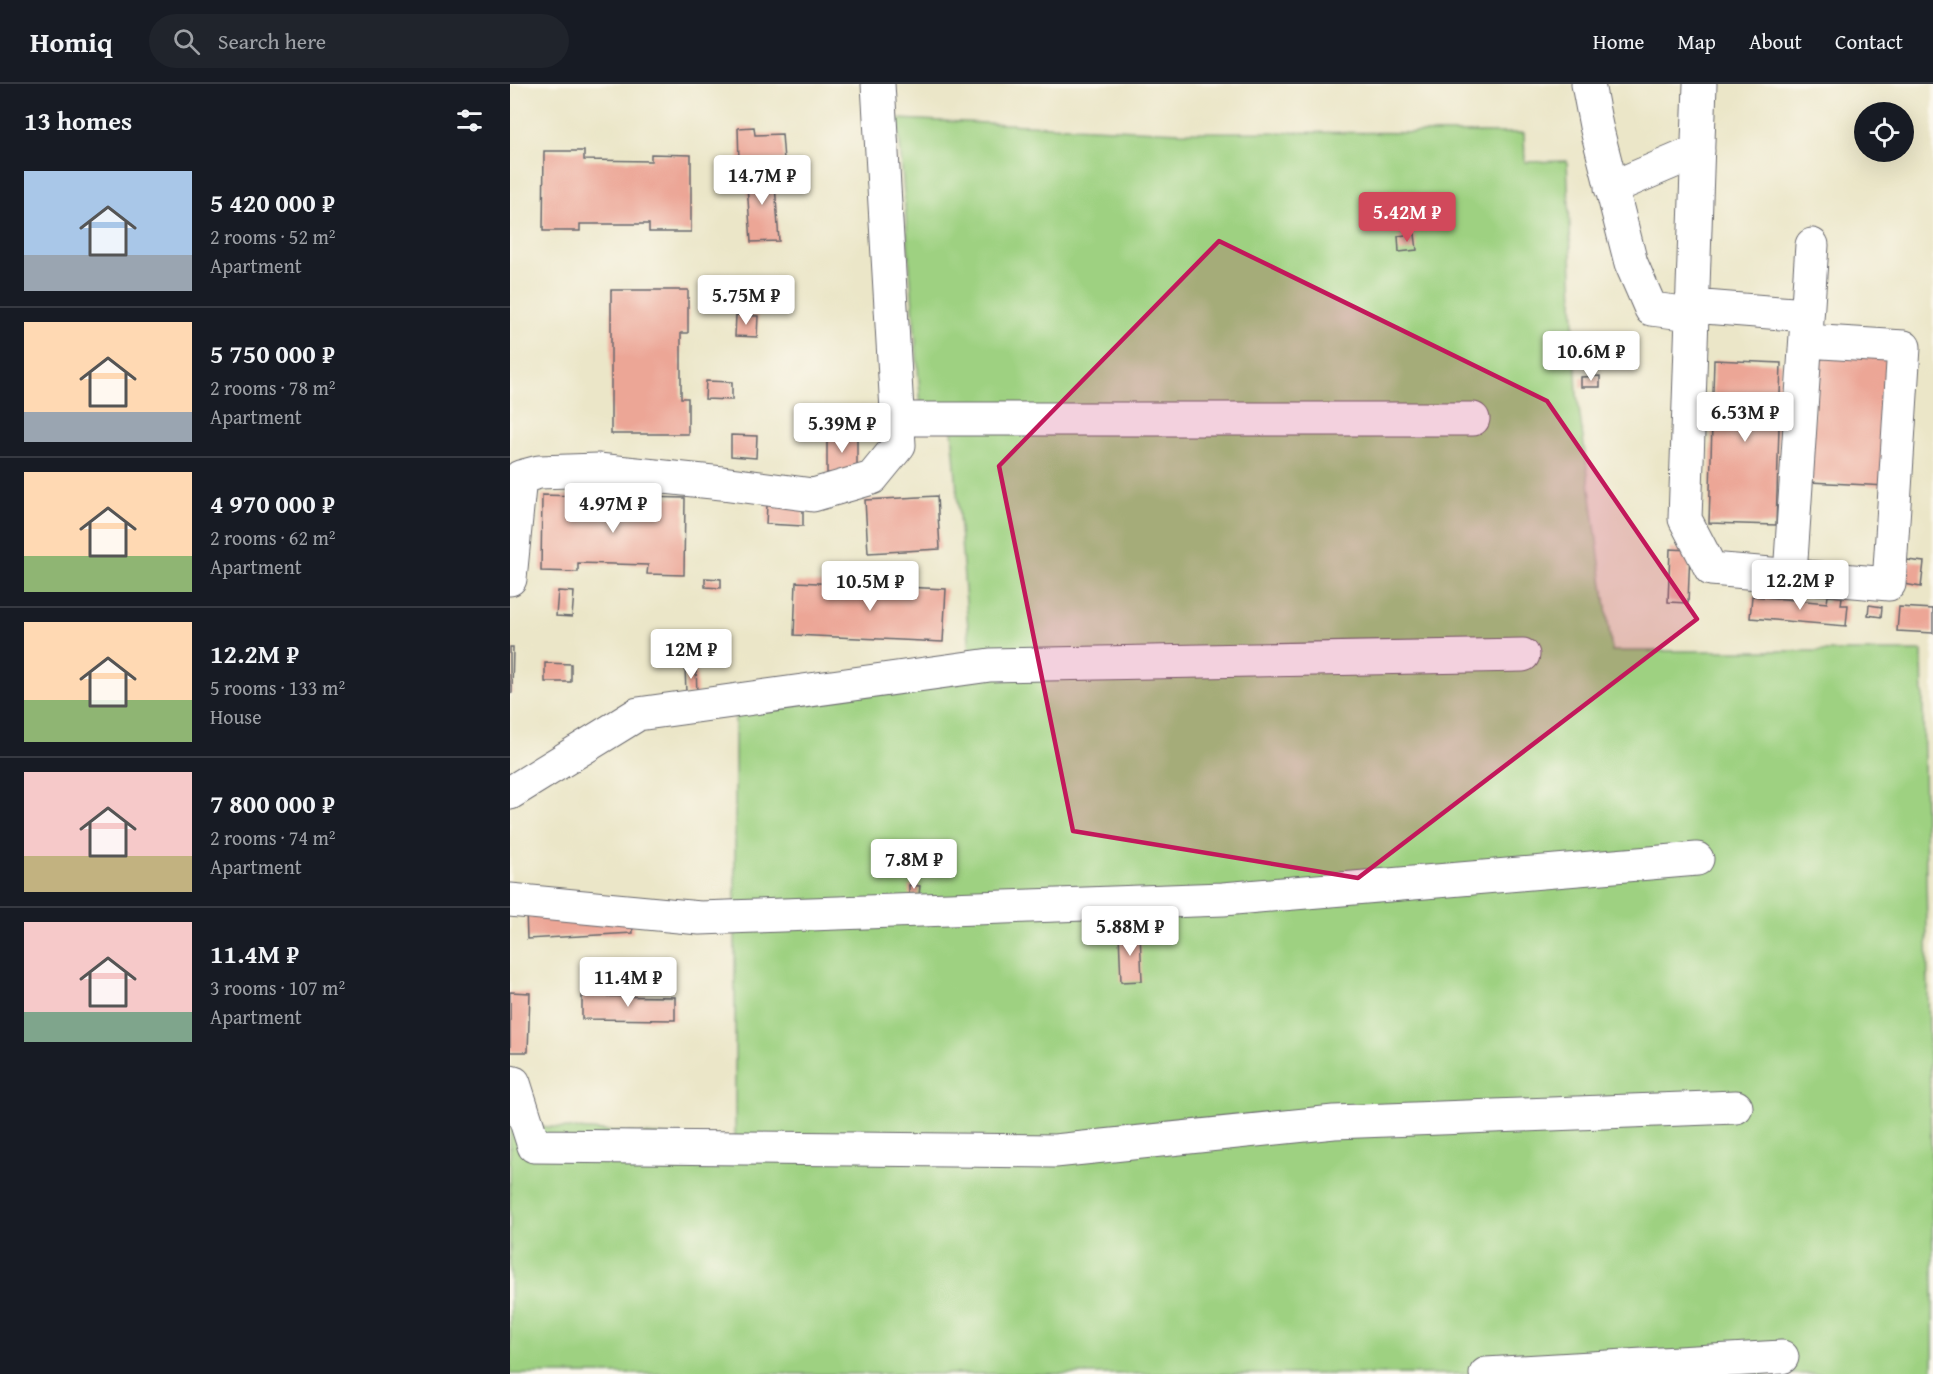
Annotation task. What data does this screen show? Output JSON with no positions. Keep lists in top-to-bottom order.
{
  "page": {
    "header": "Homiq",
    "search": "Search here",
    "nav": [
      "Home",
      "Map",
      "About",
      "Contact"
    ],
    "heading": "13 homes",
    "price": [
      "14.7M ₽",
      "5.42M ₽",
      "5.75M ₽",
      "10.6M ₽",
      "6.53M ₽",
      "5.39M ₽",
      "4.97M ₽",
      "12.2M ₽",
      "10.5M ₽",
      "12M ₽",
      "7.8M ₽",
      "5.88M ₽",
      "11.4M ₽"
    ],
    "list": [
      {
        "name": "5 420 000 ₽",
        "note": "2 rooms · 52 m² · Apartment"
      },
      {
        "name": "5 750 000 ₽",
        "note": "2 rooms · 78 m² · Apartment"
      },
      {
        "name": "4 970 000 ₽",
        "note": "2 rooms · 62 m² · Apartment"
      },
      {
        "name": "12.2M ₽",
        "note": "5 rooms · 133 m² · House"
      },
      {
        "name": "7 800 000 ₽",
        "note": "2 rooms · 74 m² · Apartment"
      },
      {
        "name": "11.4M ₽",
        "note": "3 rooms · 107 m² · Apartment"
      }
    ]
  }
}
